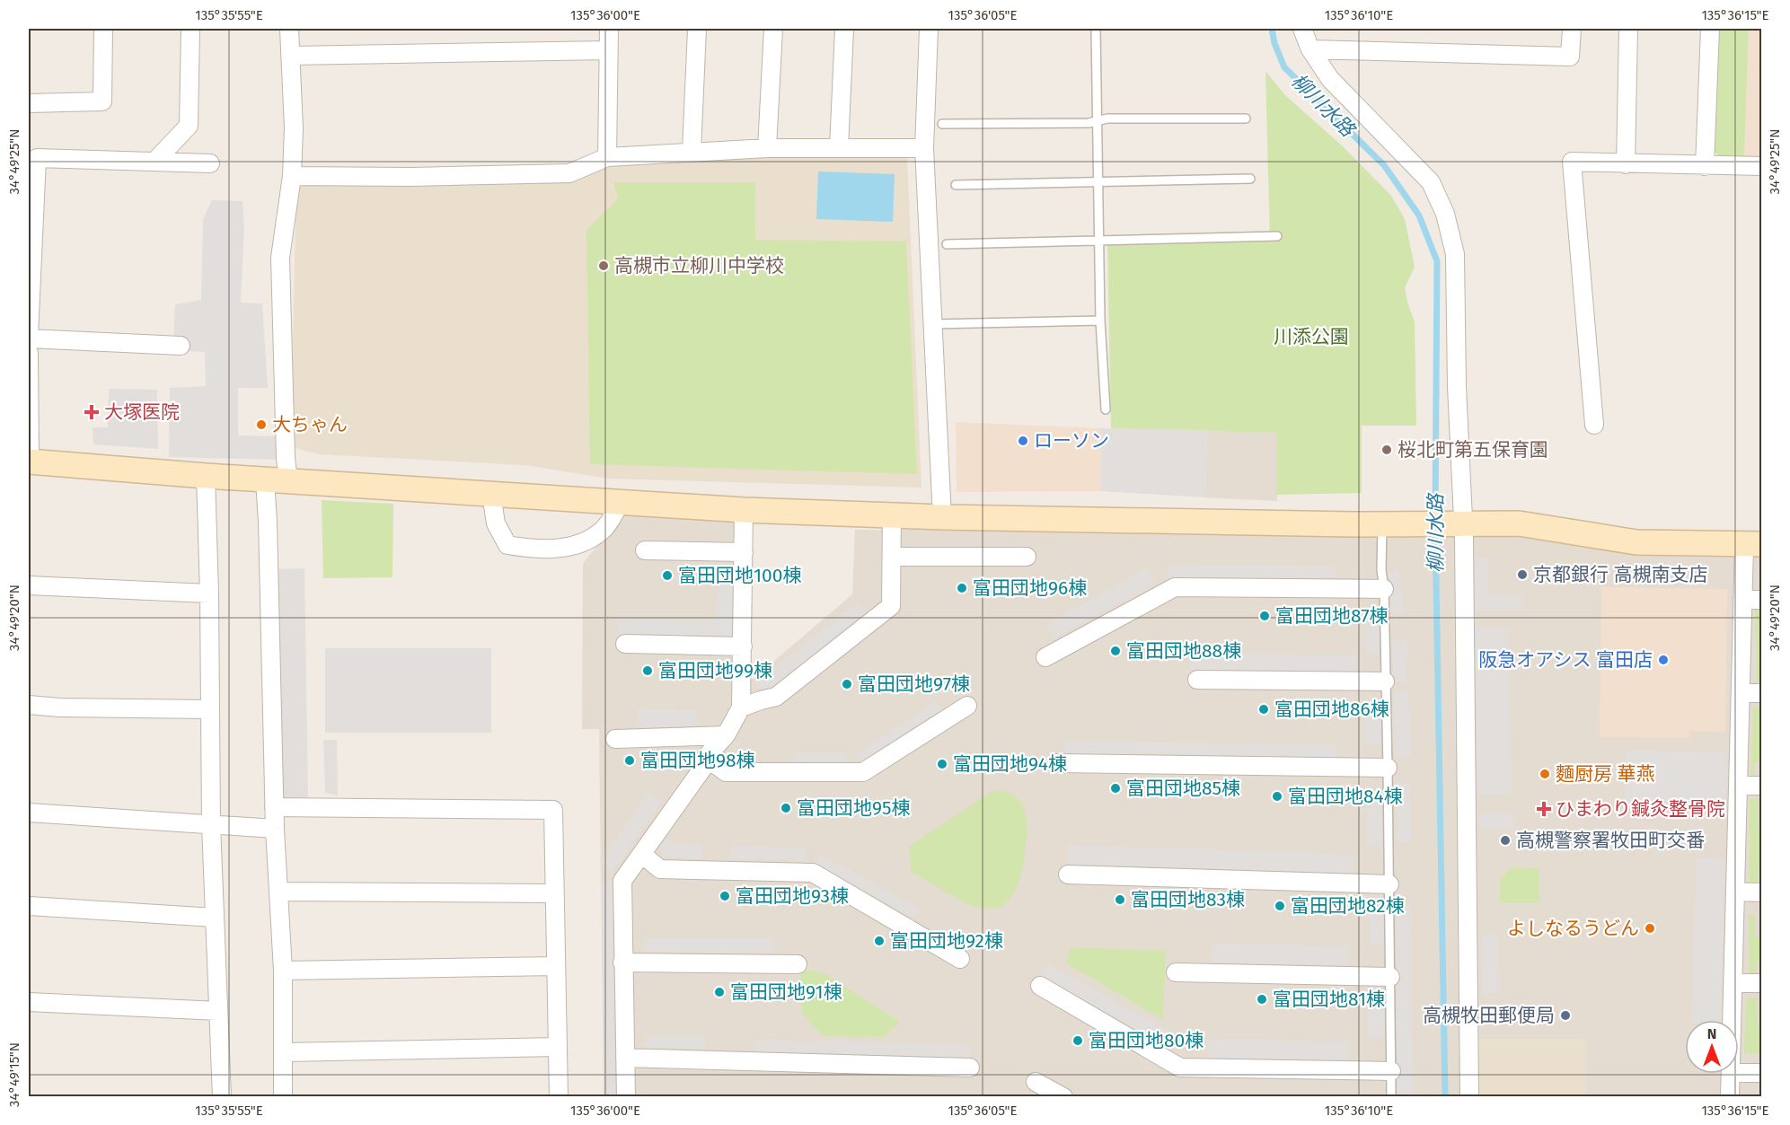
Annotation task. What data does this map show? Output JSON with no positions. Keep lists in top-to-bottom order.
{
  "water": ["柳川水路"],
  "parks": ["川添公園"],
  "places": {
    "other": [
      "高槻市立柳川中学校",
      "大ちゃん",
      "ローソン",
      "桜北町第五保育園",
      "京都銀行 高槻南支店",
      "富田団地100棟",
      "富田団地96棟",
      "富田団地87棟",
      "富田団地88棟",
      "阪急オアシス 富田店",
      "富田団地99棟",
      "富田団地97棟",
      "富田団地86棟",
      "富田団地98棟",
      "富田団地94棟",
      "麵厨房 華燕",
      "富田団地85棟",
      "富田団地84棟",
      "富田団地95棟",
      "高槻警察署牧田町交番",
      "富田団地93棟",
      "富田団地83棟",
      "富田団地82棟",
      "よしなるうどん",
      "富田団地92棟",
      "富田団地91棟",
      "富田団地81棟",
      "高槻牧田郵便局",
      "富田団地80棟"
    ],
    "health": ["大塚医院", "ひまわり鍼灸整骨院"]
  },
  "north": "top",
  "coordinates": [
    "135°35'55\"E",
    "135°36'00\"E",
    "135°36'05\"E",
    "135°36'10\"E",
    "135°36'15\"E",
    "34°49'25\"N",
    "34°49'20\"N",
    "34°49'15\"N"
  ]
}
